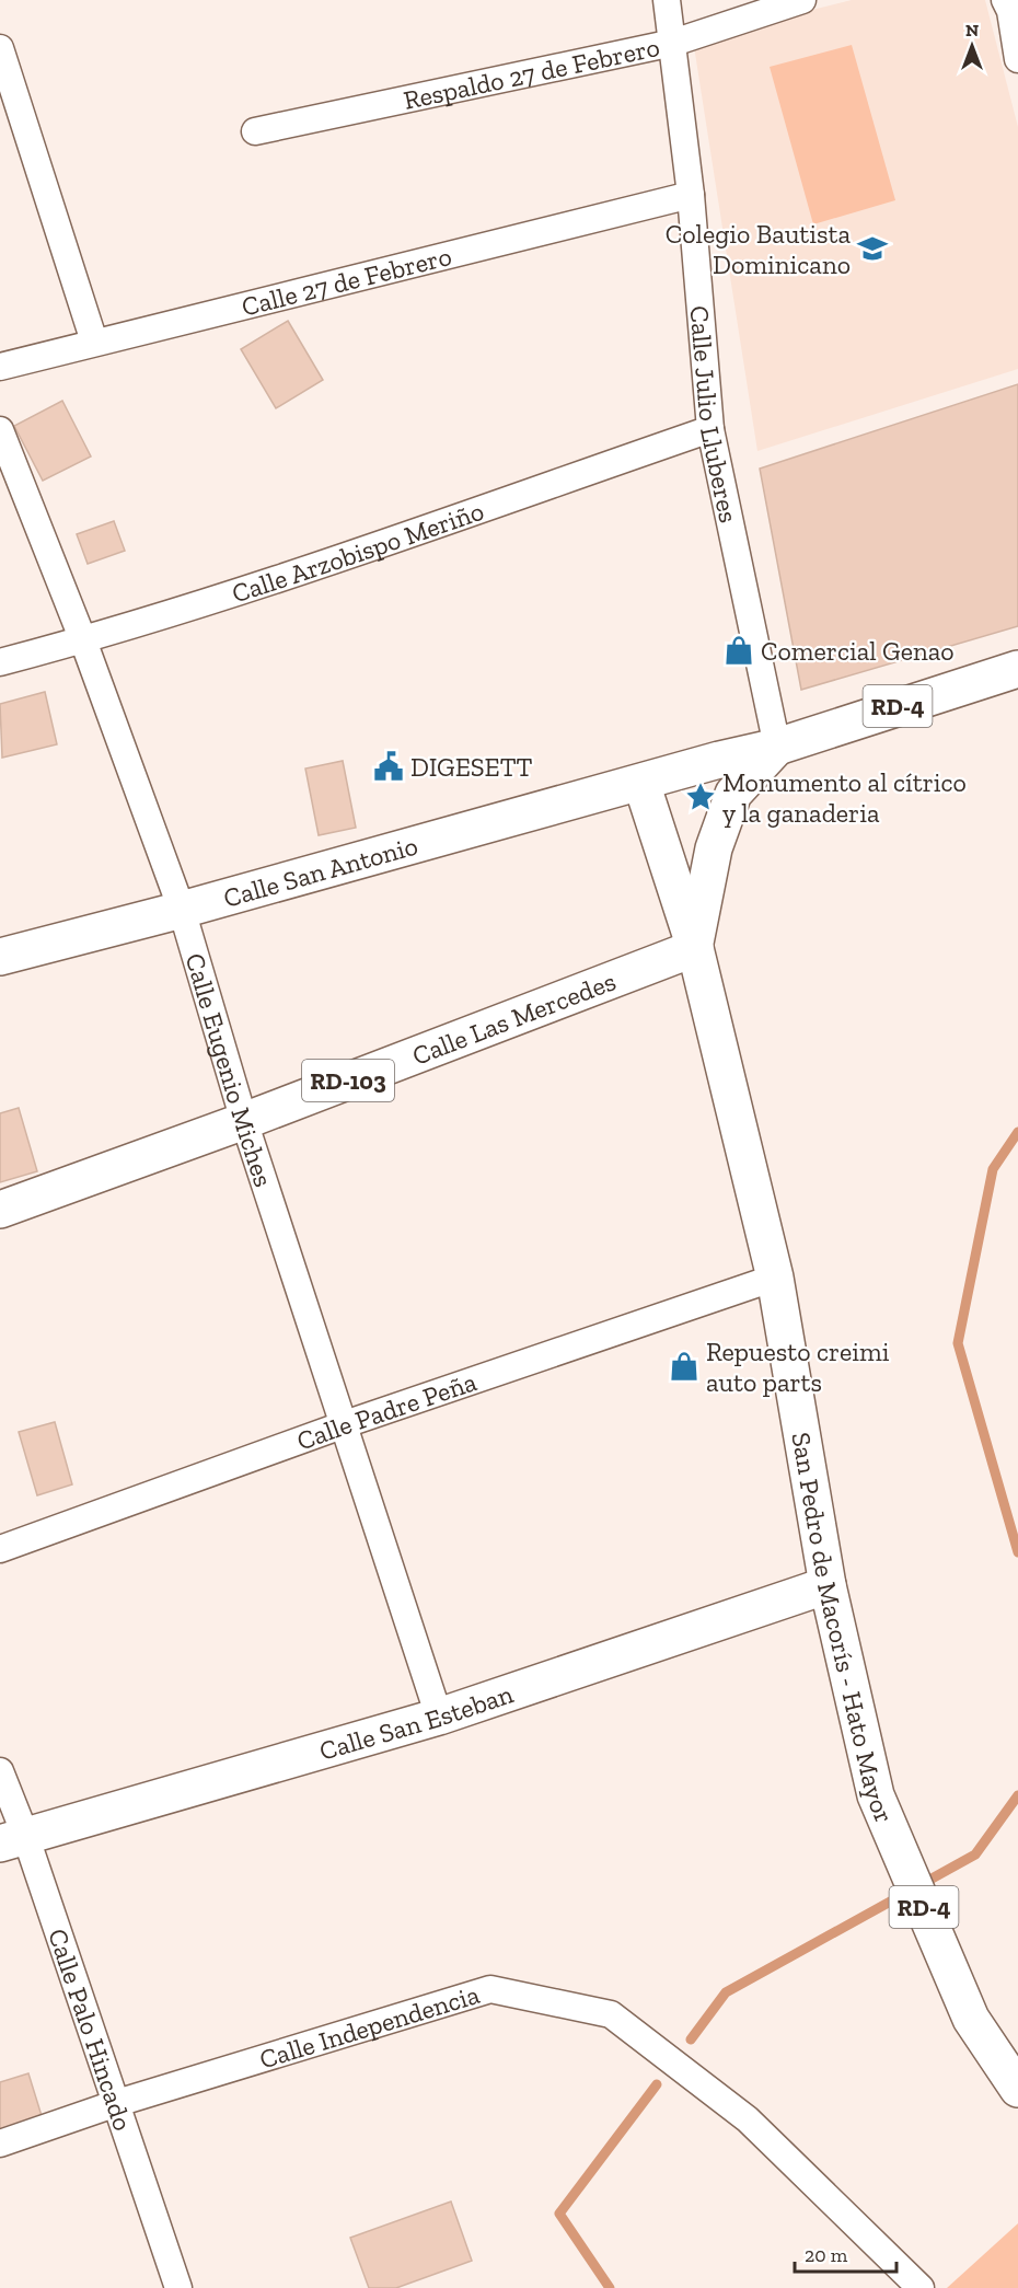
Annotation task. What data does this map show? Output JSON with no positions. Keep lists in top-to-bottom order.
{
  "streets": {
    "main road": [
      "RD-4",
      "Calle San Antonio",
      "Calle Las Mercedes",
      "RD-103",
      "San Pedro de Macorís - Hato Mayor",
      "Calle San Esteban"
    ],
    "street": [
      "Respaldo 27 de Febrero",
      "Calle 27 de Febrero",
      "Calle Julio Lluberes",
      "Calle Arzobispo Meriño",
      "Calle Eugenio Miches",
      "Calle Padre Peña",
      "Calle Independencia",
      "Calle Palo Hincado"
    ]
  },
  "crossings": [
    ["Respaldo 27 de Febrero", "Calle Julio Lluberes"],
    ["Calle 27 de Febrero", "Calle Julio Lluberes"],
    ["Calle Julio Lluberes", "Calle Arzobispo Meriño"],
    ["Calle Julio Lluberes", "RD-4"],
    ["Calle Julio Lluberes", "San Pedro de Macorís - Hato Mayor"],
    ["Calle Arzobispo Meriño", "Calle Eugenio Miches"],
    ["RD-4", "Calle San Antonio"],
    ["RD-4", "San Pedro de Macorís - Hato Mayor"],
    ["Calle San Antonio", "Calle Eugenio Miches"],
    ["Calle San Antonio", "San Pedro de Macorís - Hato Mayor"],
    ["Calle Las Mercedes", "Calle Eugenio Miches"],
    ["Calle Las Mercedes", "San Pedro de Macorís - Hato Mayor"],
    ["Calle Eugenio Miches", "Calle Padre Peña"],
    ["Calle Eugenio Miches", "Calle San Esteban"],
    ["Calle Padre Peña", "San Pedro de Macorís - Hato Mayor"],
    ["San Pedro de Macorís - Hato Mayor", "Calle San Esteban"],
    ["Calle San Esteban", "Calle Palo Hincado"],
    ["Calle Independencia", "Calle Palo Hincado"]
  ],
  "places": {
    "school or university": ["Colegio Bautista Dominicano"],
    "shop": ["Comercial Genao", "Repuesto creimi auto parts"],
    "public building": ["DIGESETT"],
    "place": ["Monumento al cítrico y la ganaderia"]
  },
  "scale_bar": "20 m",
  "north": "top"
}
